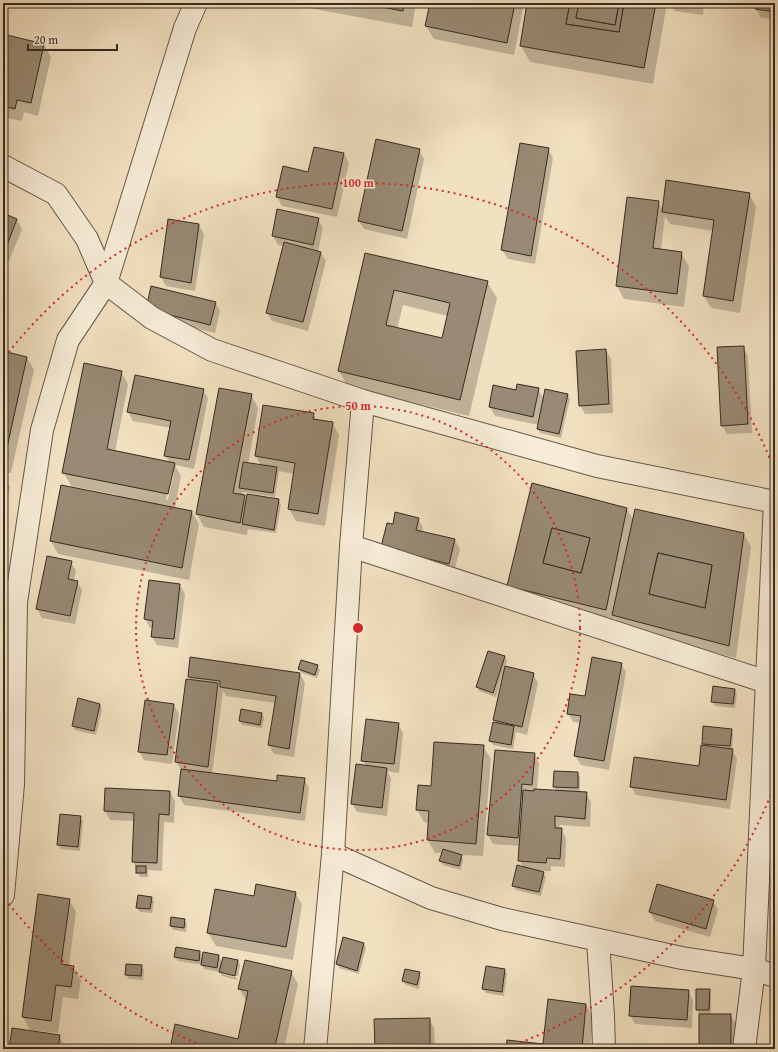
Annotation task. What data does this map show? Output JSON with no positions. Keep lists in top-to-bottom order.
{
  "scale_bar": "20 m",
  "rings": ["100 m", "50 m"]
}
